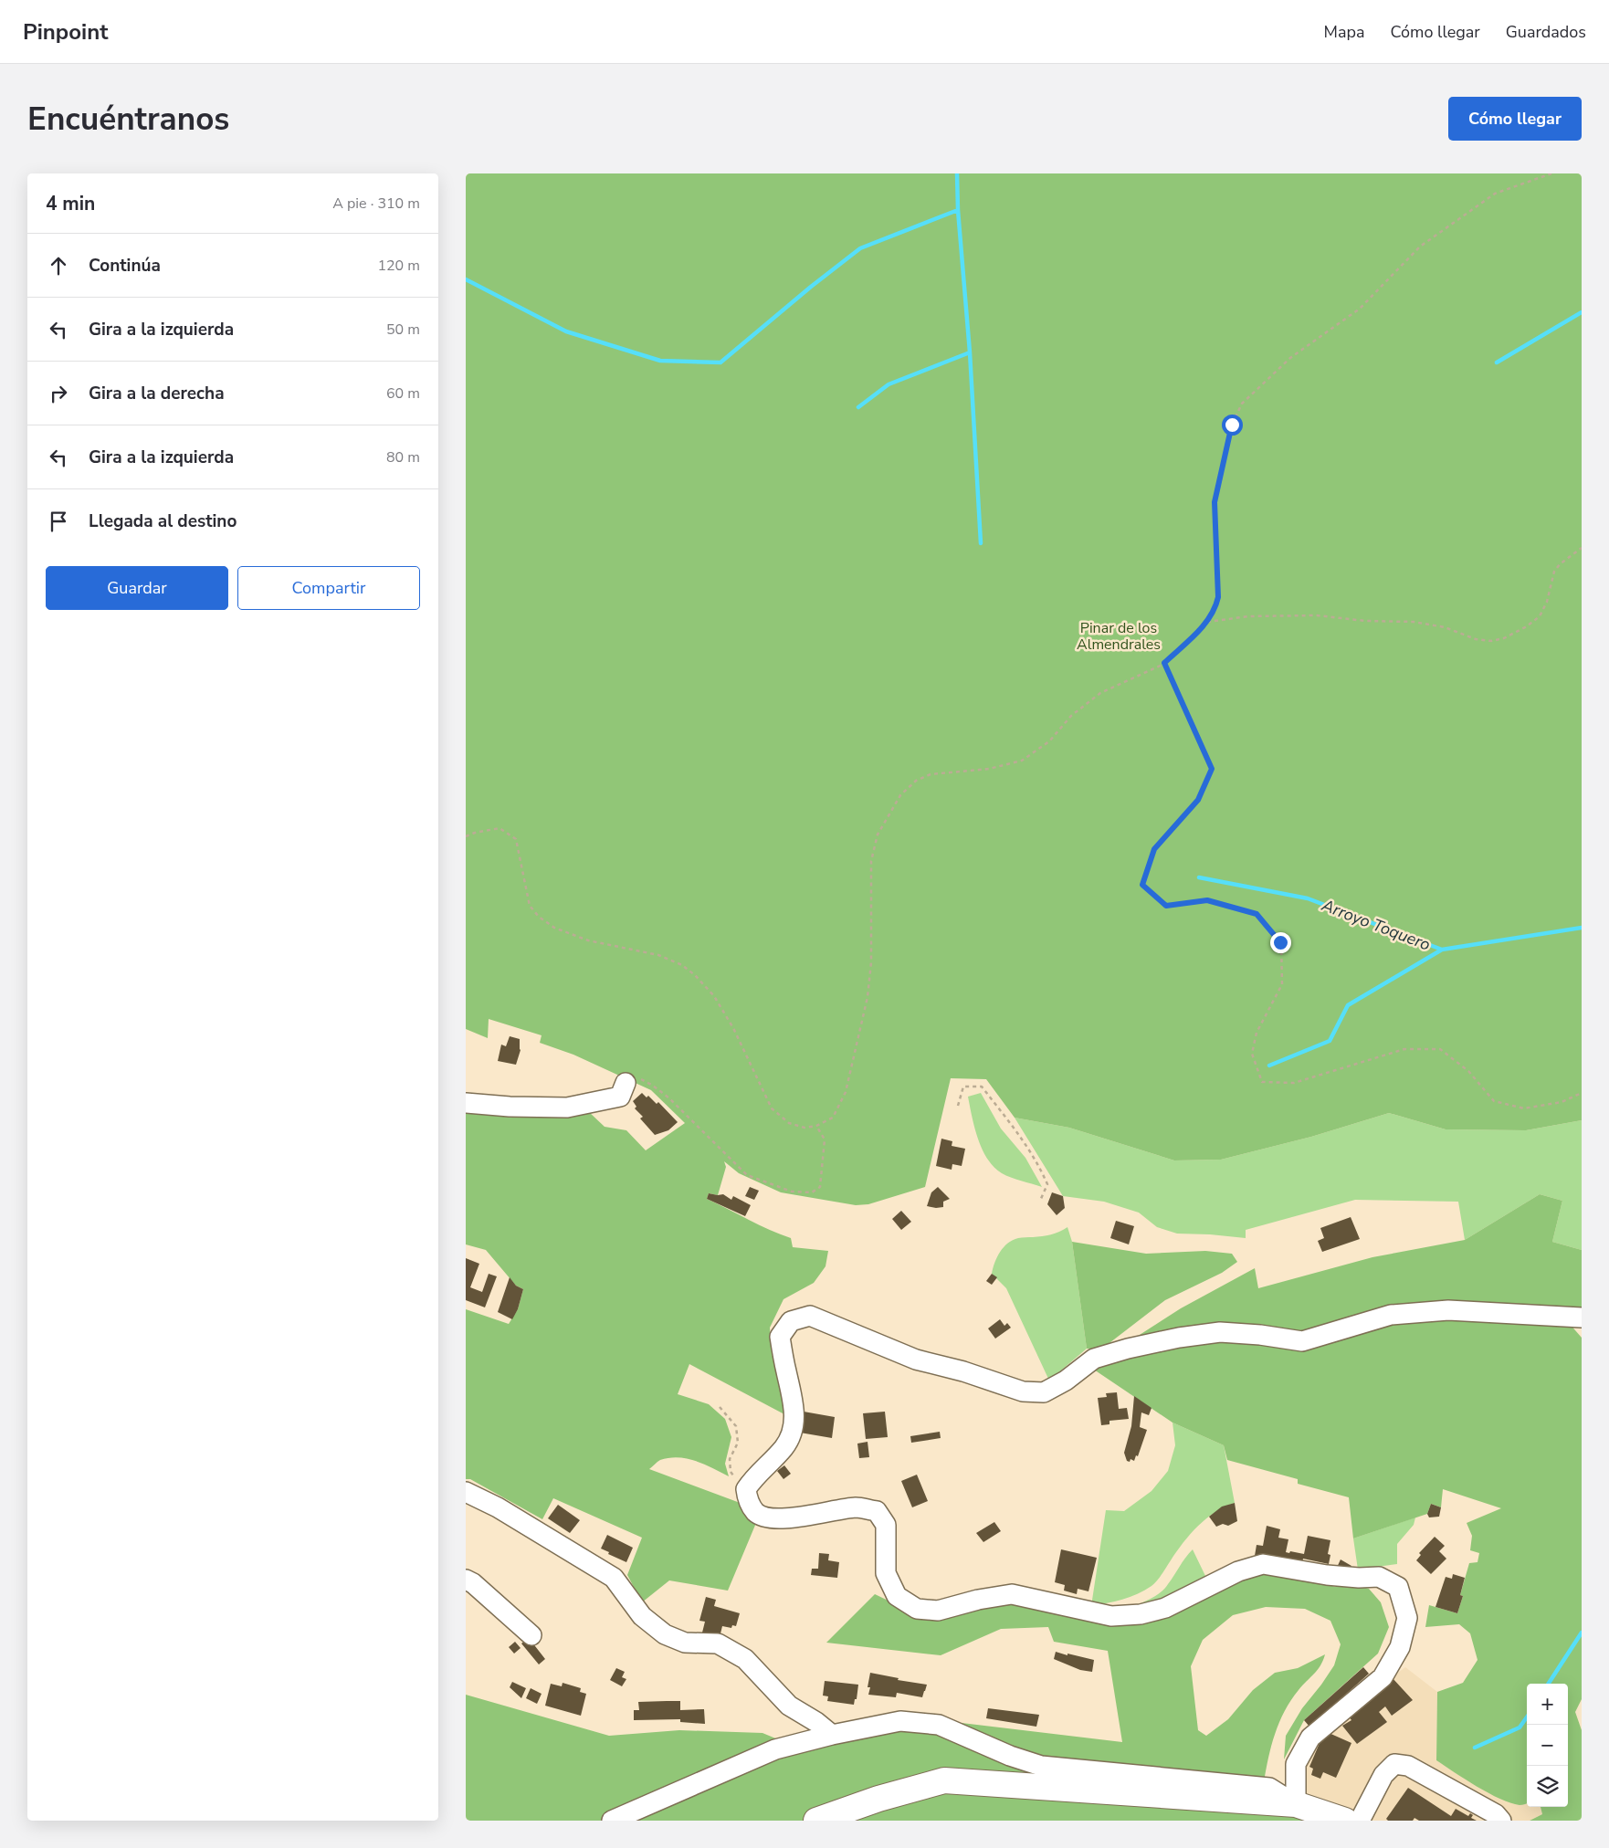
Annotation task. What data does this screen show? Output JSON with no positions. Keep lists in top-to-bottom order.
{
  "water": ["Arroyo Toquero"],
  "parks": ["Pinar de los Almendrales"],
  "page": {
    "header": "Pinpoint",
    "nav": ["Mapa", "Cómo llegar", "Guardados"],
    "buttons": [
      "Cómo llegar",
      ["Guardar", "Compartir"]
    ],
    "title": "Encuéntranos",
    "heading": ["4 min", "A pie · 310 m"],
    "list": [
      ["Continúa", "120 m"],
      ["Gira a la izquierda", "50 m"],
      ["Gira a la derecha", "60 m"],
      ["Gira a la izquierda", "80 m"],
      "Llegada al destino"
    ],
    "map_buttons": ["+", "−"]
  }
}
